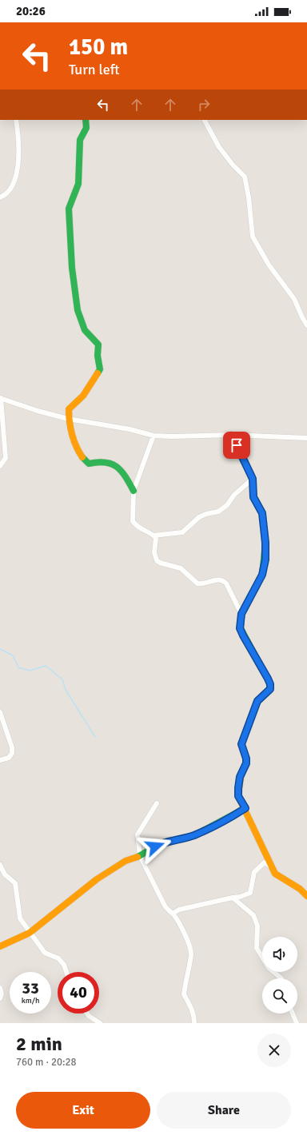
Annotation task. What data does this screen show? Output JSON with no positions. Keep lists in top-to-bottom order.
{
  "page": {
    "status": "20:26",
    "turn": ["150 m", "Turn left"],
    "speed": "33 km/h",
    "limit": "40",
    "heading": ["2 min", "760 m · 20:28"],
    "buttons": ["Exit", "Share"]
  }
}
